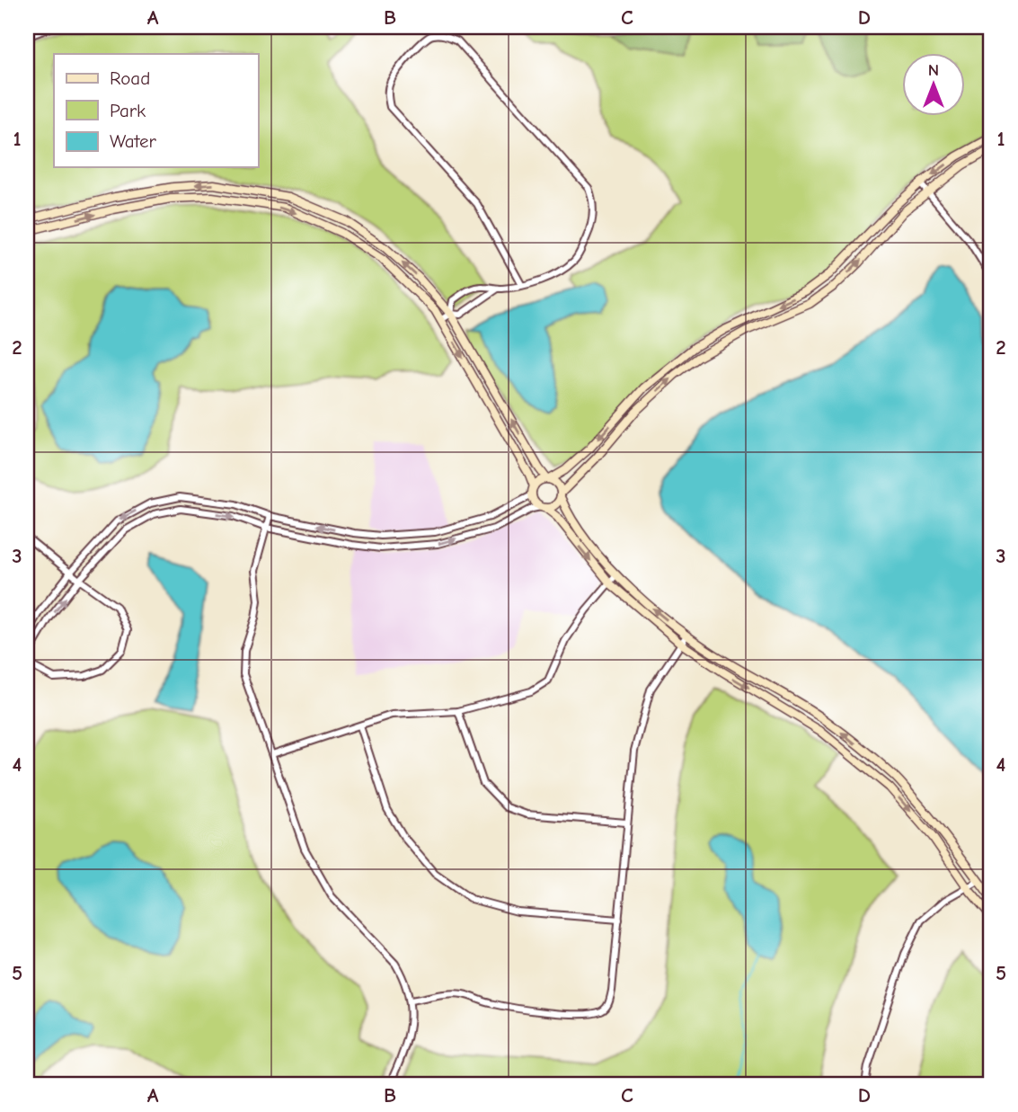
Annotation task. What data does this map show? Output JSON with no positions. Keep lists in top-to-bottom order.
{
  "legend": ["Road", "Park", "Water"],
  "north": "top",
  "grid": {
    "columns": [
      "A",
      "B",
      "C",
      "D"
    ],
    "rows": [
      "1",
      "2",
      "3",
      "4",
      "5"
    ]
  }
}
